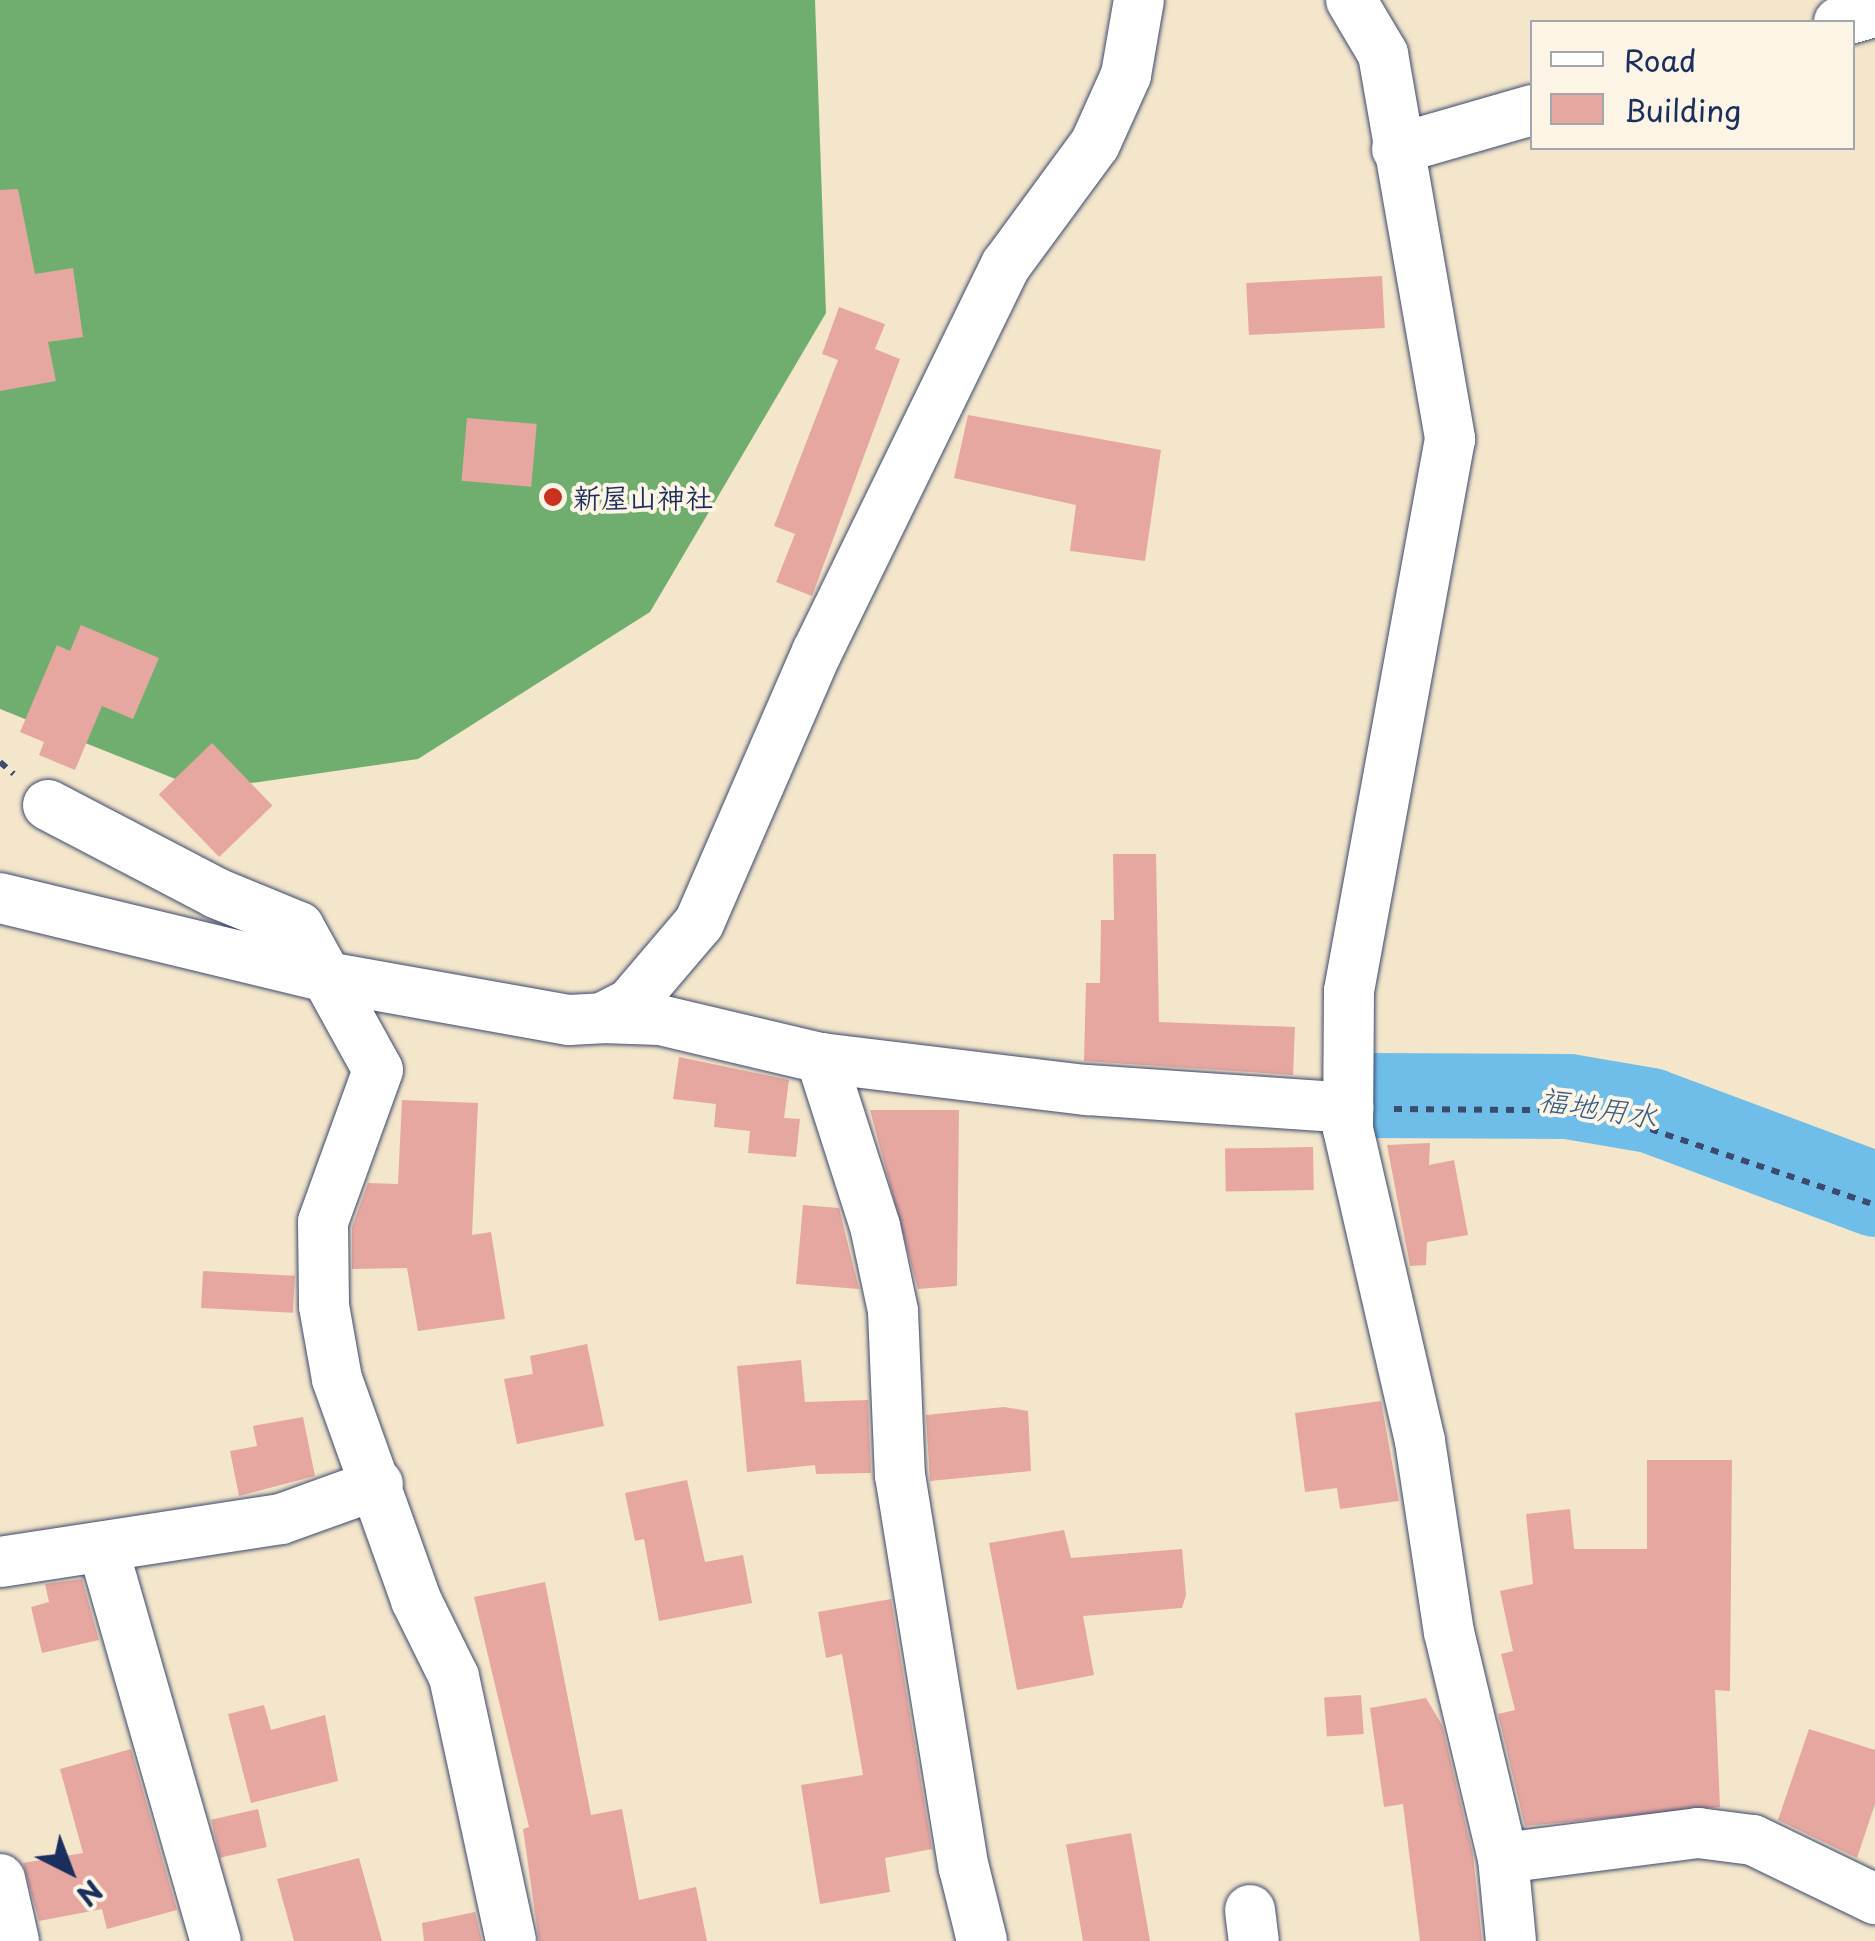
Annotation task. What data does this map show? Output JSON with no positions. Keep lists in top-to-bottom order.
{
  "water": ["福地用水"],
  "places": ["新屋山神社"],
  "legend": ["Road", "Building"],
  "north": "bottom right"
}
